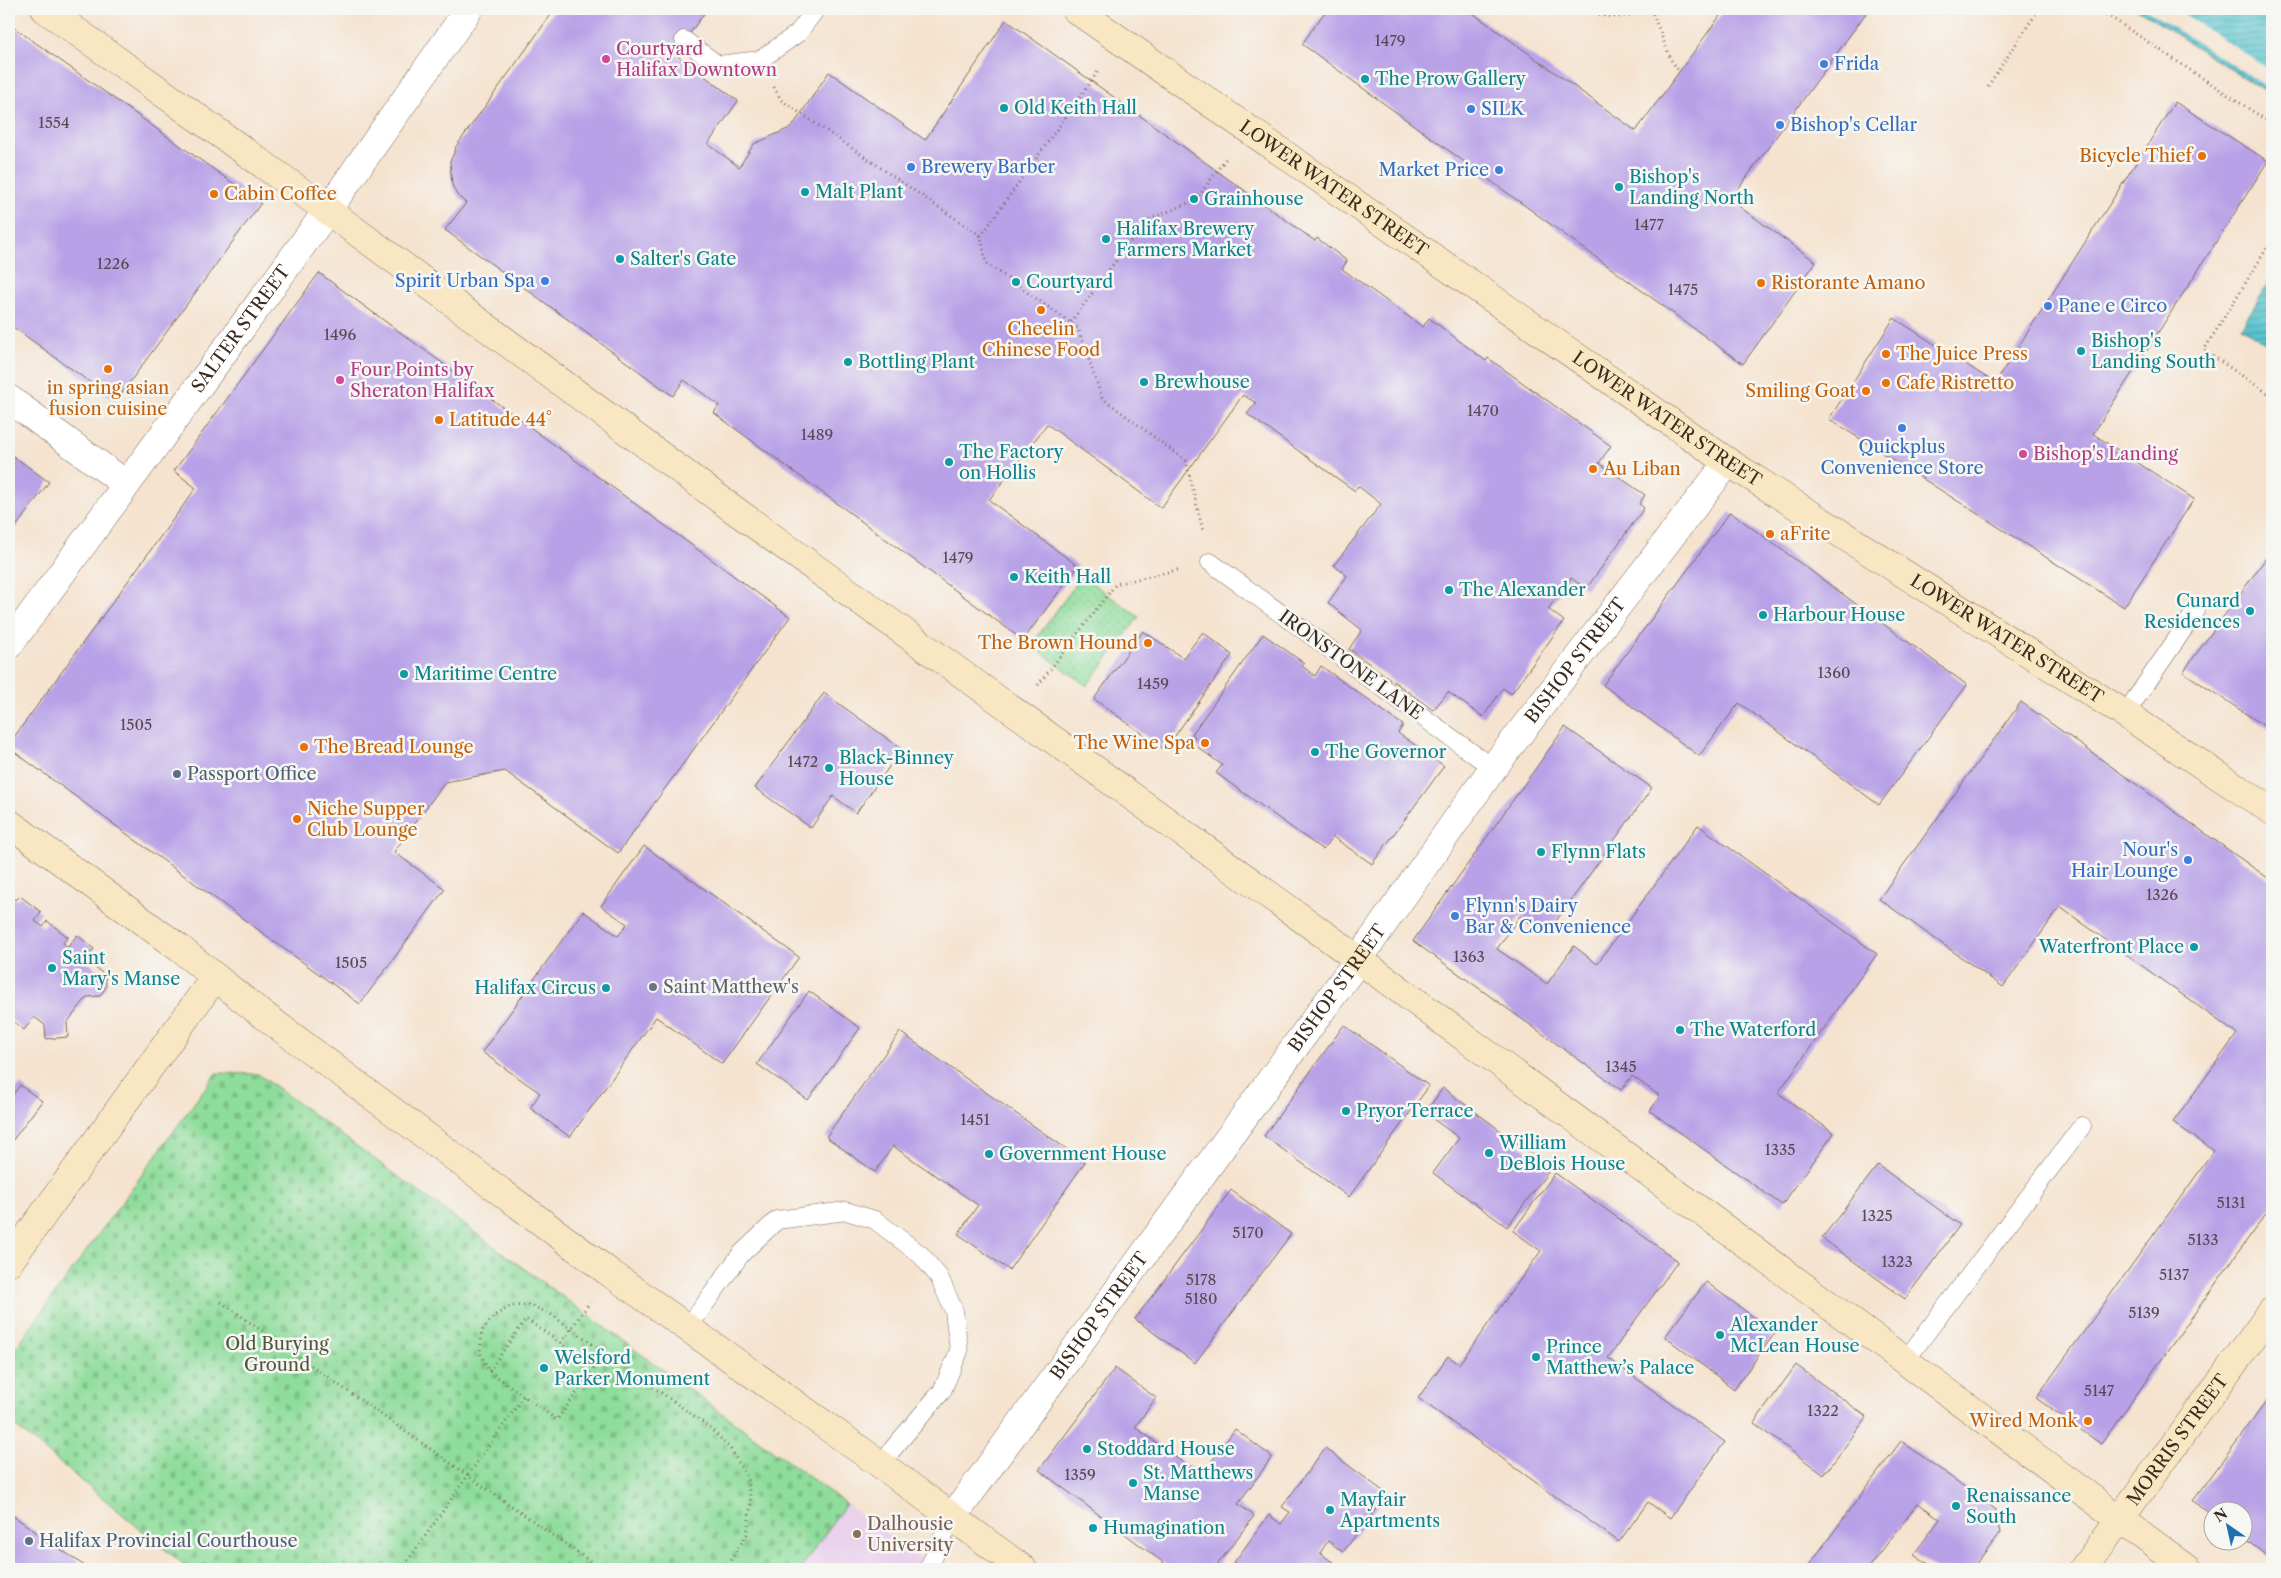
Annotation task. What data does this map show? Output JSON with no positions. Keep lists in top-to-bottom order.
{
  "streets": {
    "street": [
      "LOWER WATER STREET",
      "SALTER STREET",
      "BISHOP STREET",
      "MORRIS STREET"
    ],
    "lane": ["IRONSTONE LANE"]
  },
  "crossings": [
    ["LOWER WATER STREET", "BISHOP STREET"],
    ["BISHOP STREET", "IRONSTONE LANE"]
  ],
  "parks": ["Old Burying Ground"],
  "places": [
    "Courtyard Halifax Downtown",
    "Frida",
    "The Prow Gallery",
    "Old Keith Hall",
    "SILK",
    "Bishop's Cellar",
    "Bicycle Thief",
    "Brewery Barber",
    "Market Price",
    "Bishop's Landing North",
    "Malt Plant",
    "Cabin Coffee",
    "Grainhouse",
    "Halifax Brewery Farmers Market",
    "Salter's Gate",
    "Spirit Urban Spa",
    "Courtyard",
    "Ristorante Amano",
    "Pane e Circo",
    "Cheelin Chinese Food",
    "Bishop's Landing South",
    "The Juice Press",
    "Bottling Plant",
    "in spring asian fusion cuisine",
    "Four Points by Sheraton Halifax",
    "Brewhouse",
    "Cafe Ristretto",
    "Smiling Goat",
    "Latitude 44°",
    "Quickplus Convenience Store",
    "Bishop's Landing",
    "The Factory on Hollis",
    "Au Liban",
    "aFrite",
    "Keith Hall",
    "The Alexander",
    "Cunard Residences",
    "Harbour House",
    "The Brown Hound",
    "Maritime Centre",
    "The Wine Spa",
    "The Bread Lounge",
    "The Governor",
    "Black-Binney House",
    "Passport Office",
    "Niche Supper Club Lounge",
    "Flynn Flats",
    "Nour's Hair Lounge",
    "Flynn's Dairy Bar & Convenience",
    "Waterfront Place",
    "Saint Mary's Manse",
    "Saint Matthew's",
    "Halifax Circus",
    "The Waterford",
    "Pryor Terrace",
    "William DeBlois House",
    "Government House",
    "Alexander McLean House",
    "Prince Matthew’s Palace",
    "Welsford Parker Monument",
    "Wired Monk",
    "Stoddard House",
    "St. Matthews Manse",
    "Renaissance South",
    "Mayfair Apartments",
    "Humagination",
    "Dalhousie University",
    "Halifax Provincial Courthouse"
  ],
  "house_numbers": [
    "1479",
    "1554",
    "1477",
    "1226",
    "1475",
    "1496",
    "1470",
    "1489",
    "1479",
    "1360",
    "1459",
    "1505",
    "1472",
    "1326",
    "1363",
    "1505",
    "1345",
    "1451",
    "1335",
    "5131",
    "1325",
    "5170",
    "5133",
    "1323",
    "5137",
    "5178",
    "5180",
    "5139",
    "5147",
    "1322",
    "1359"
  ],
  "north": "top left"
}
